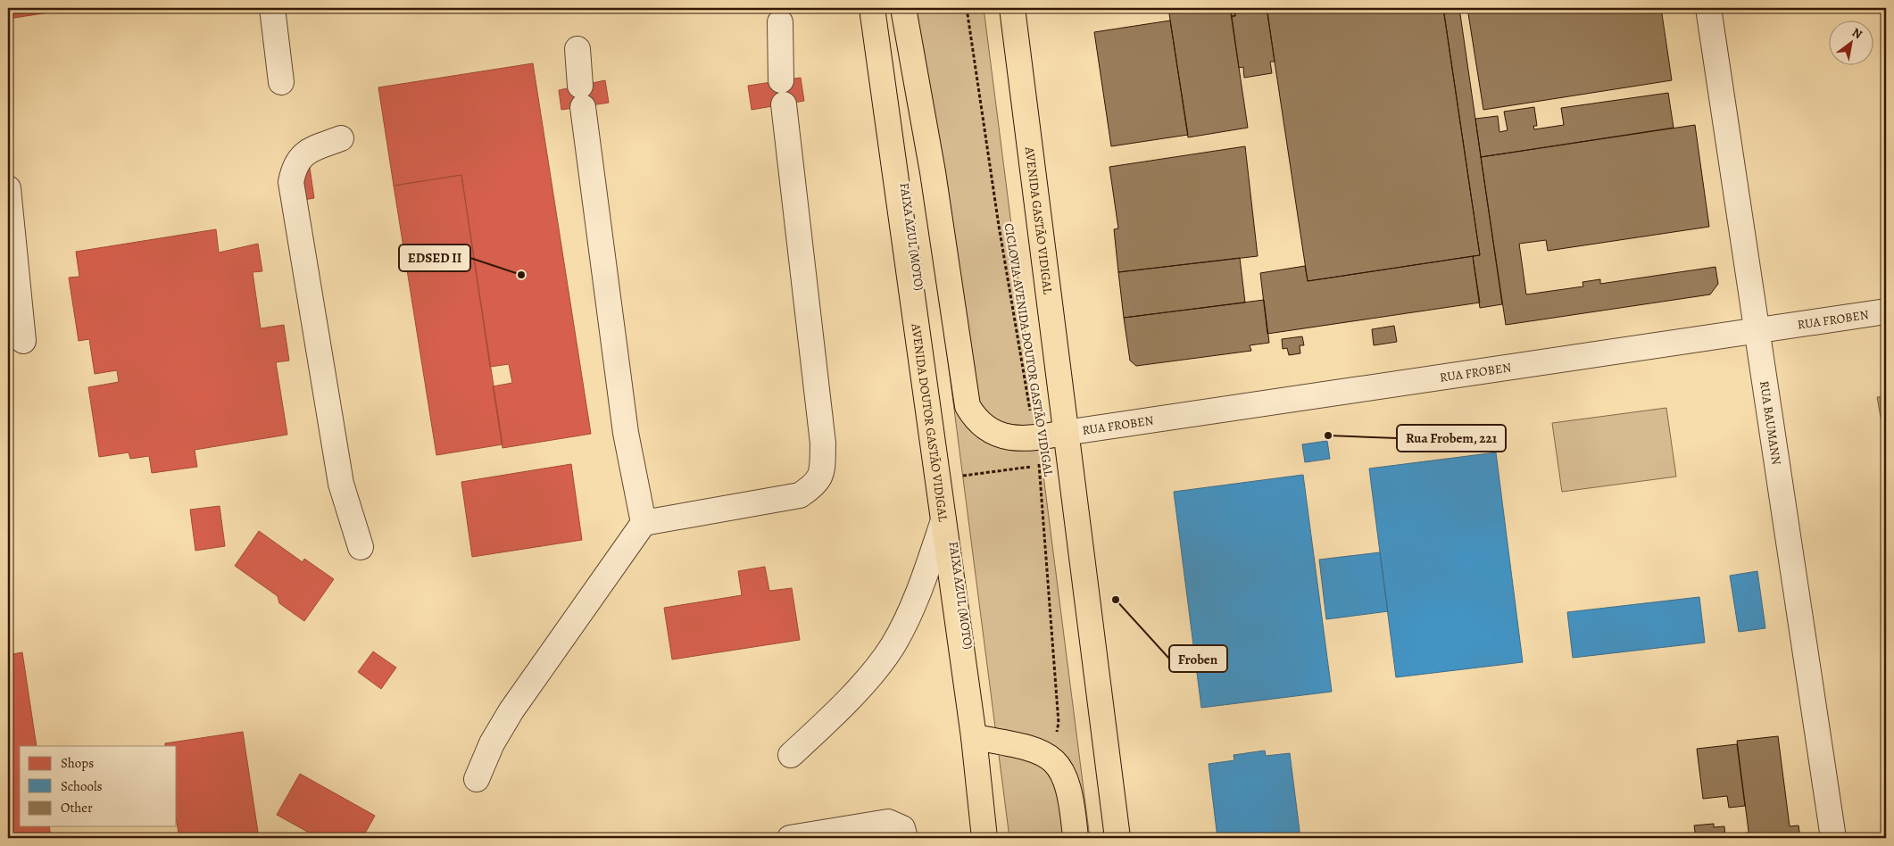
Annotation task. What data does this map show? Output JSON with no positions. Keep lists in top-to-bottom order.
{
  "streets": {
    "highway": ["AVENIDA GASTÃO VIDIGAL", "AVENIDA DOUTOR GASTÃO VIDIGAL"],
    "street": ["FAIXA AZUL (MOTO)", "RUA FROBEN", "RUA BAUMANN"],
    "path": ["CICLOVIA AVENIDA DOUTOR GASTÃO VIDIGAL"]
  },
  "crossings": [
    ["AVENIDA GASTÃO VIDIGAL", "RUA FROBEN"],
    ["FAIXA AZUL (MOTO)", "AVENIDA DOUTOR GASTÃO VIDIGAL"],
    ["RUA FROBEN", "RUA BAUMANN"]
  ],
  "places": ["EDSED II", "Rua Frobem, 221", "Froben"],
  "legend": ["Shops", "Schools", "Other"],
  "north": "top right"
}
